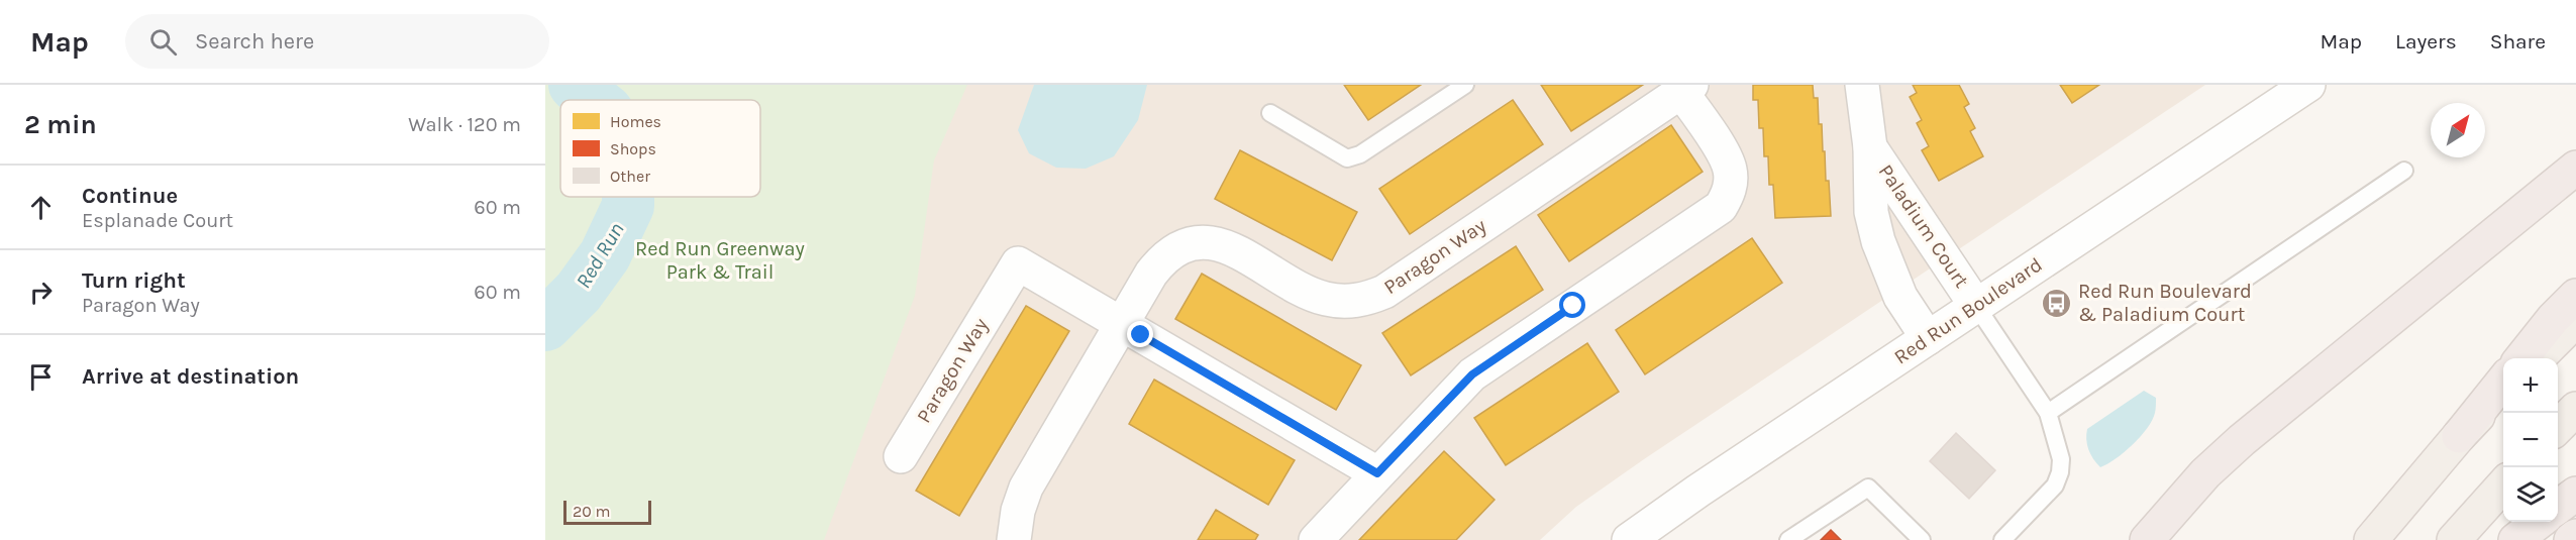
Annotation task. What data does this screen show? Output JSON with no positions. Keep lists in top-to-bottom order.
{
  "streets": {
    "street": ["Paladium Court", "Paragon Way", "Red Run Boulevard"]
  },
  "crossings": [
    ["Paladium Court", "Red Run Boulevard"]
  ],
  "water": ["Red Run"],
  "parks": ["Red Run Greenway Park & Trail"],
  "places": {
    "bus stop": ["Red Run Boulevard & Paladium Court"]
  },
  "legend": ["Homes", "Shops", "Other"],
  "scale_bar": "20 m",
  "north": "top right",
  "page": {
    "header": "Map",
    "search": "Search here",
    "nav": ["Map", "Layers", "Share"],
    "heading": ["2 min", "Walk · 120 m"],
    "list": [
      ["Continue", "Esplanade Court", "60 m"],
      ["Turn right", "Paragon Way", "60 m"],
      "Arrive at destination"
    ],
    "map_buttons": ["+", "−"],
    "scale": "20 m"
  }
}
